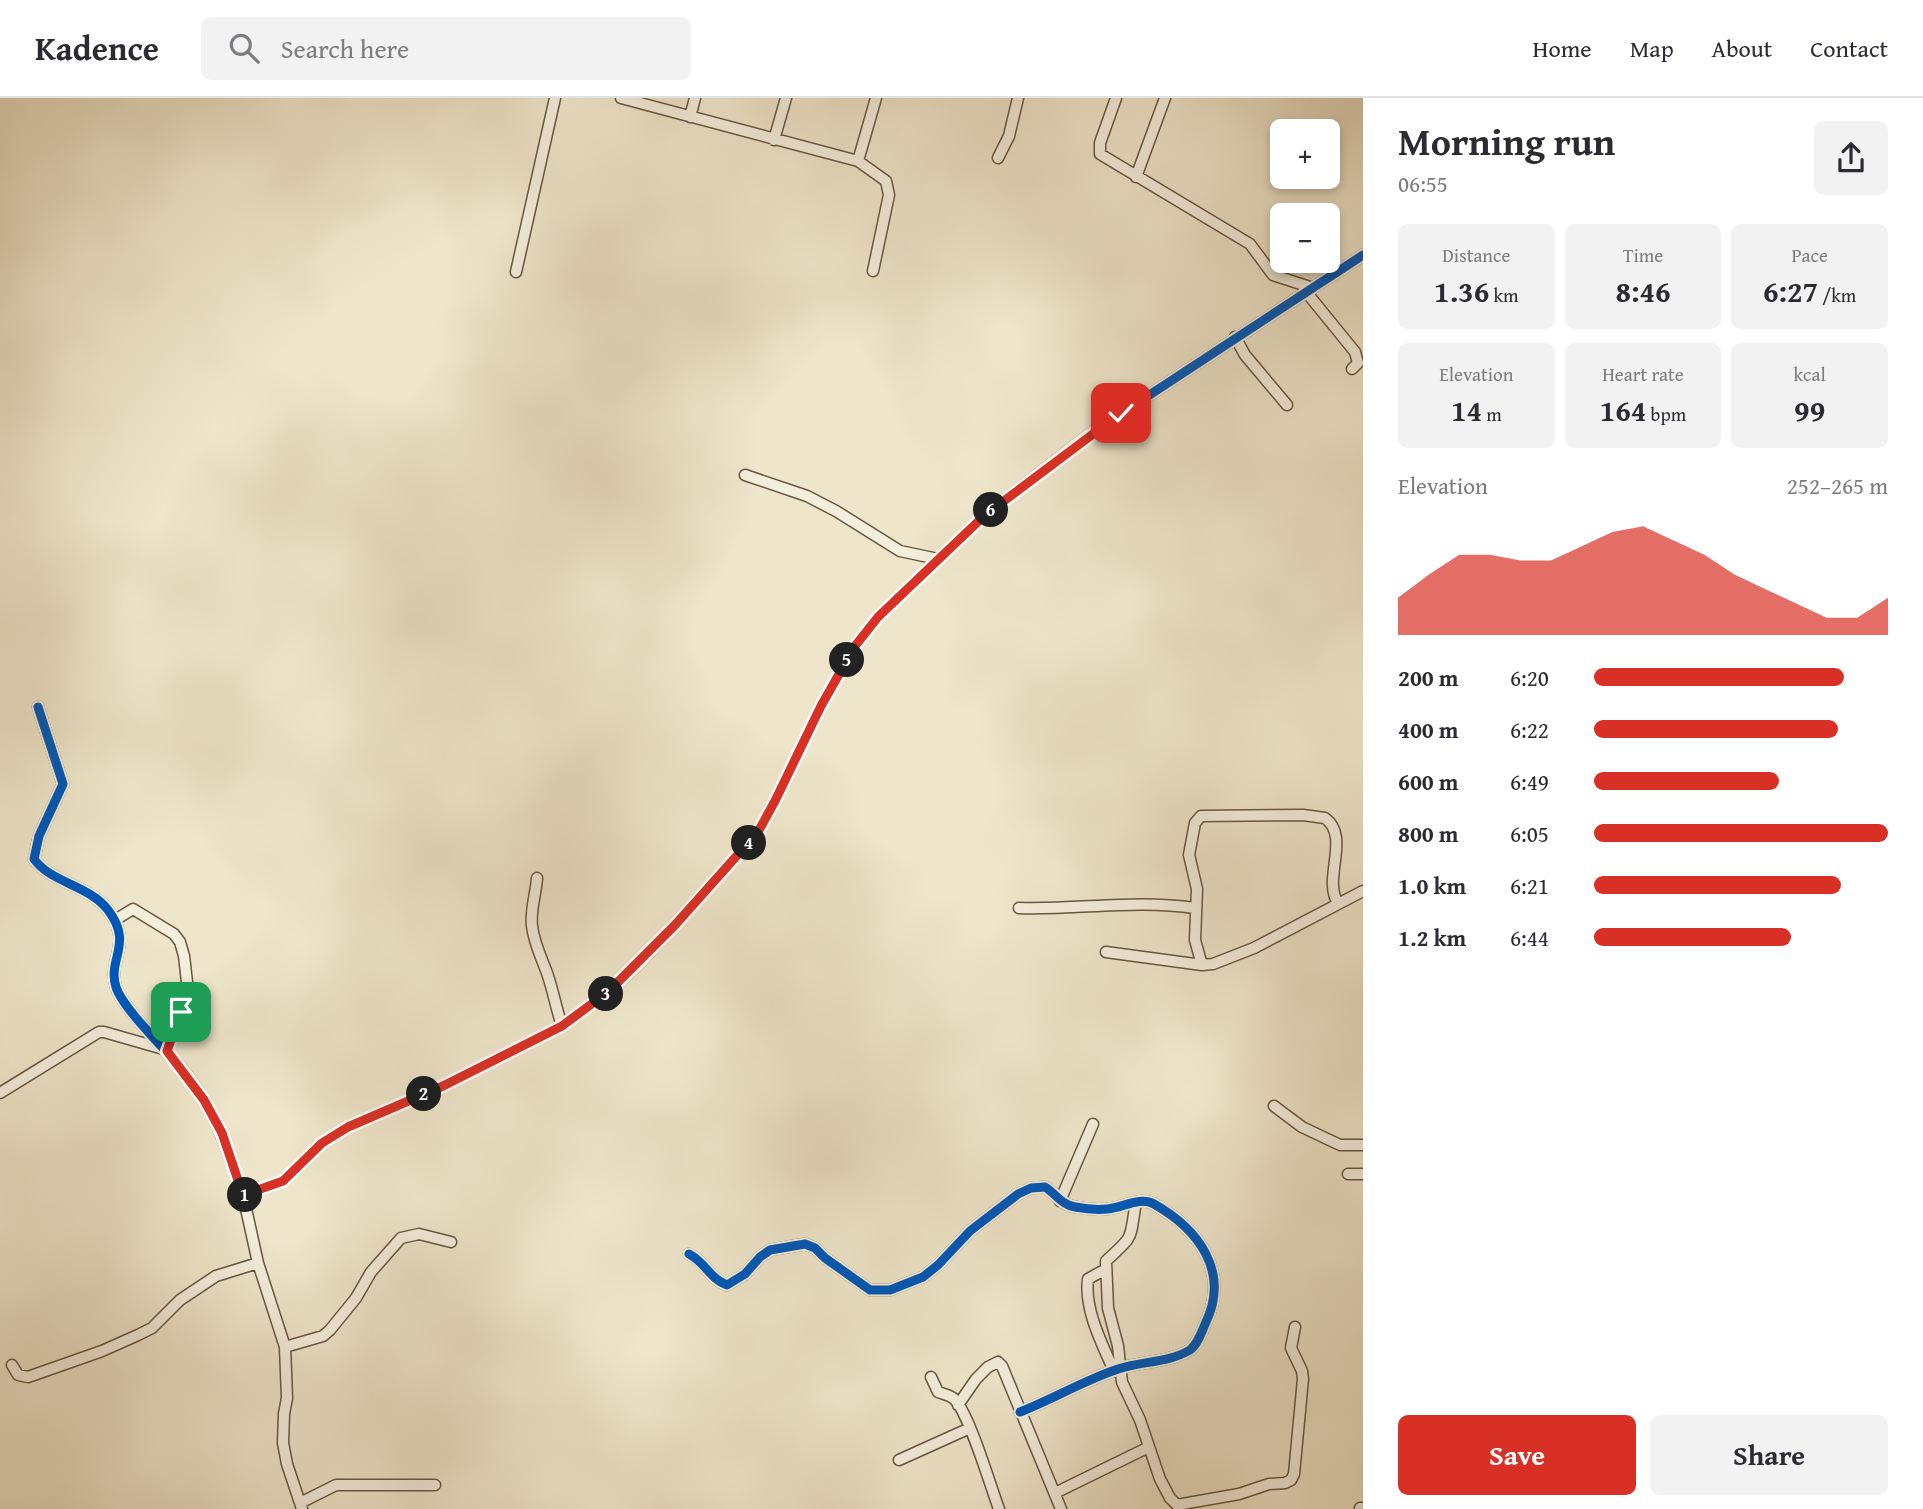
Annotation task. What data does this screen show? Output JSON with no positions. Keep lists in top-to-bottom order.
{
  "page": {
    "header": "Kadence",
    "search": "Search here",
    "nav": [
      "Home",
      "Map",
      "About",
      "Contact"
    ],
    "heading": ["Morning run", "06:55"],
    "map_buttons": ["+", "−"],
    "stats": [
      ["Distance", "1.36 km"],
      ["Time", "8:46"],
      ["Pace", "6:27 /km"],
      ["Elevation", "14 m"],
      ["Heart rate", "164 bpm"],
      ["kcal", "99"]
    ],
    "chart": ["Elevation", "252–265 m"],
    "pins": [
      "6",
      "5",
      "4",
      "3",
      "2",
      "1"
    ],
    "list": [
      {
        "name": "200 m",
        "note": "6:20"
      },
      {
        "name": "400 m",
        "note": "6:22"
      },
      {
        "name": "600 m",
        "note": "6:49"
      },
      {
        "name": "800 m",
        "note": "6:05"
      },
      {
        "name": "1.0 km",
        "note": "6:21"
      },
      {
        "name": "1.2 km",
        "note": "6:44"
      }
    ],
    "buttons": ["Save", "Share"]
  }
}
